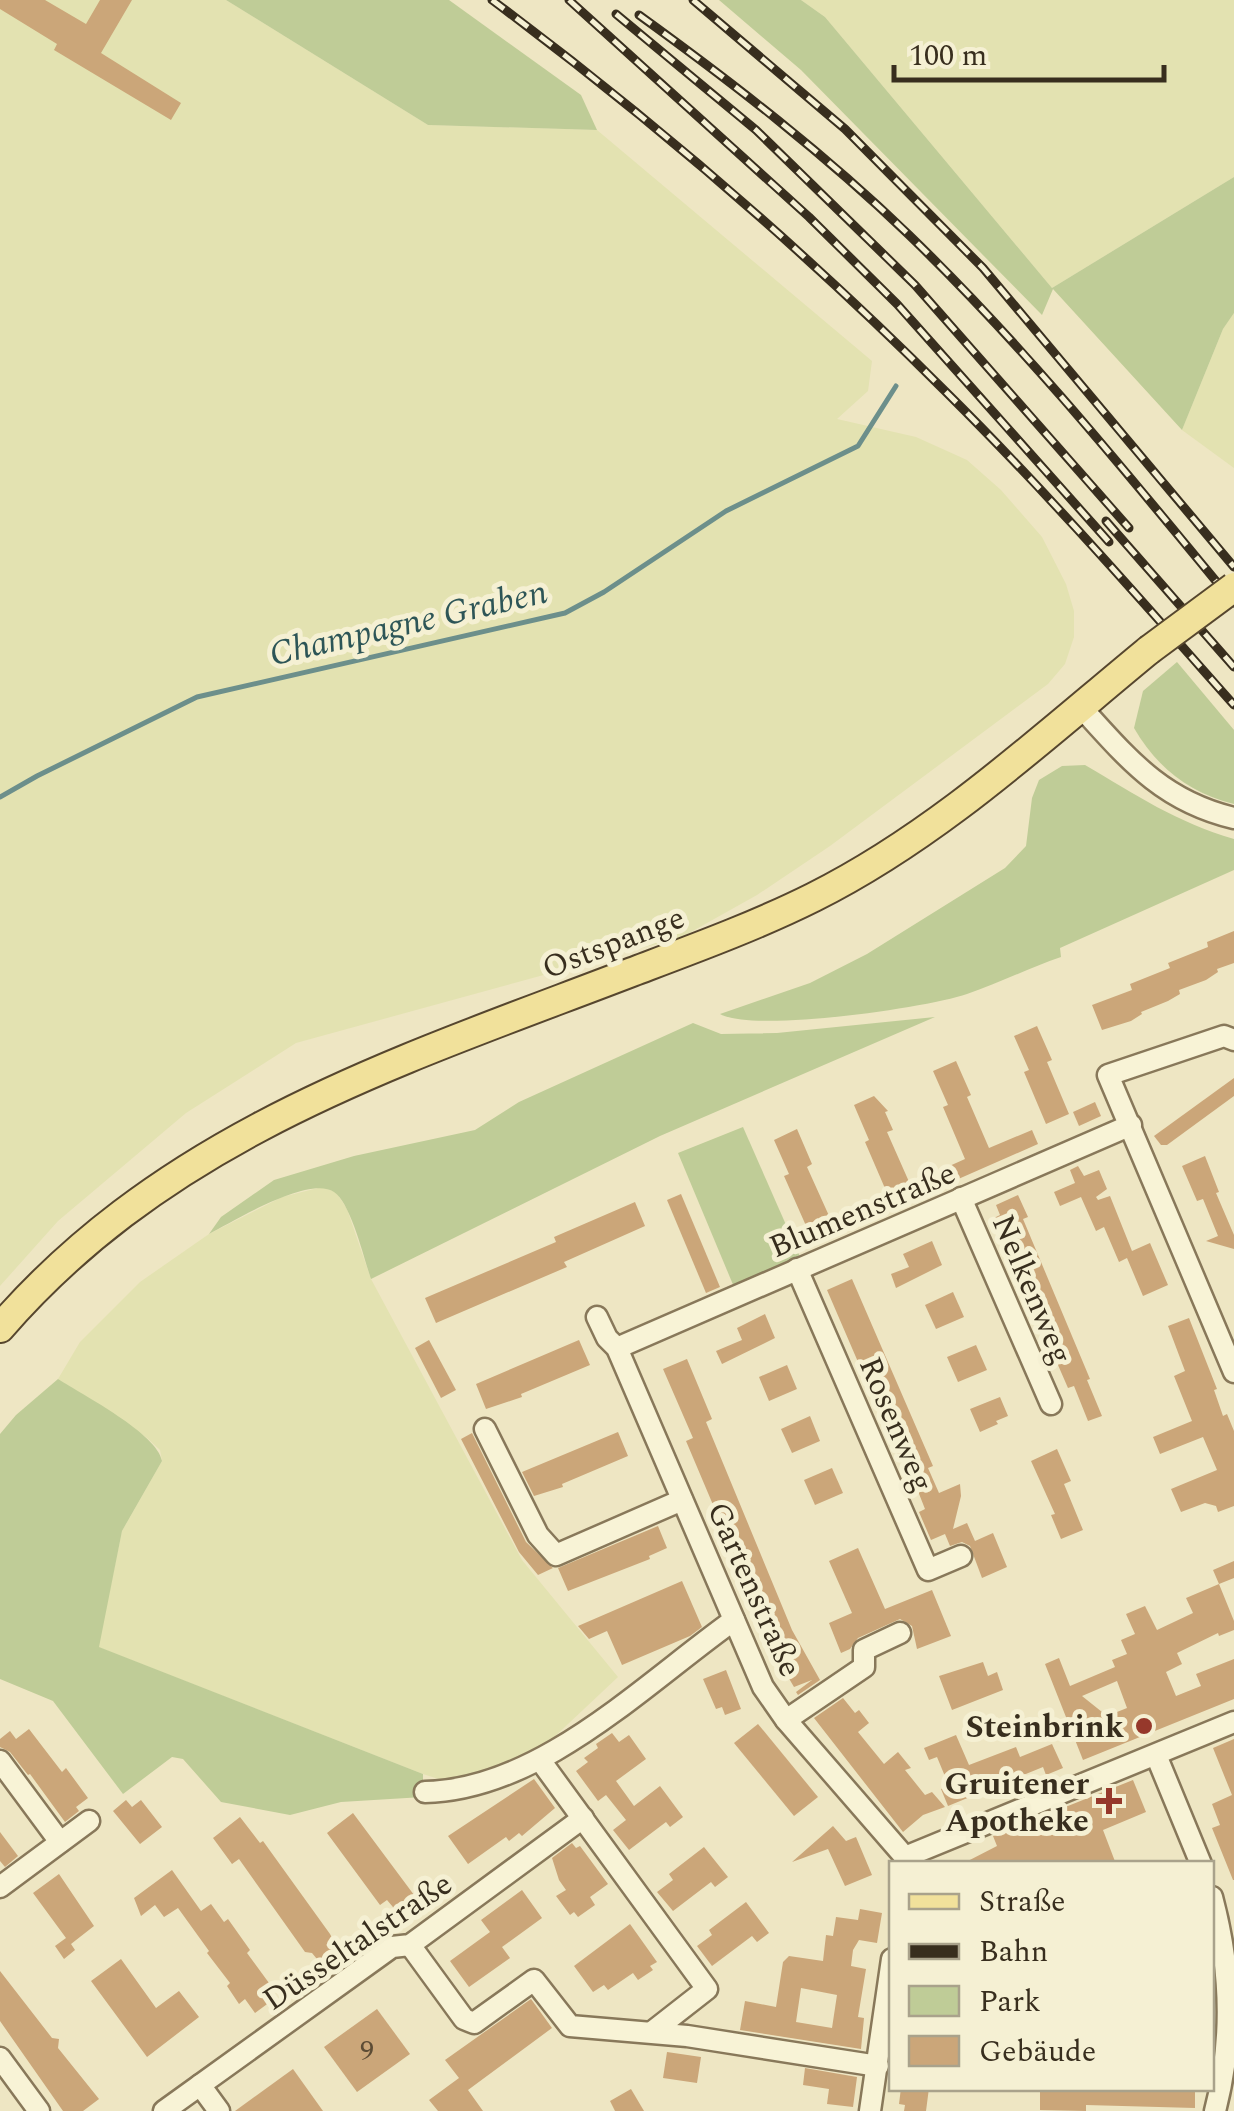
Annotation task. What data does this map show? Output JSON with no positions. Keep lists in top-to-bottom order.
{
  "streets": {
    "main road": ["Ostspange"],
    "street": [
      "Blumenstraße",
      "Nelkenweg",
      "Rosenweg",
      "Gartenstraße",
      "Düsseltalstraße"
    ]
  },
  "crossings": [
    ["Blumenstraße", "Nelkenweg"],
    ["Blumenstraße", "Rosenweg"],
    ["Blumenstraße", "Gartenstraße"]
  ],
  "water": ["Champagne Graben"],
  "places": {
    "other": ["Steinbrink"],
    "health": ["Gruitener Apotheke"]
  },
  "house_numbers": ["9"],
  "legend": [
    "Straße",
    "Bahn",
    "Park",
    "Gebäude"
  ],
  "scale_bar": "100 m"
}
